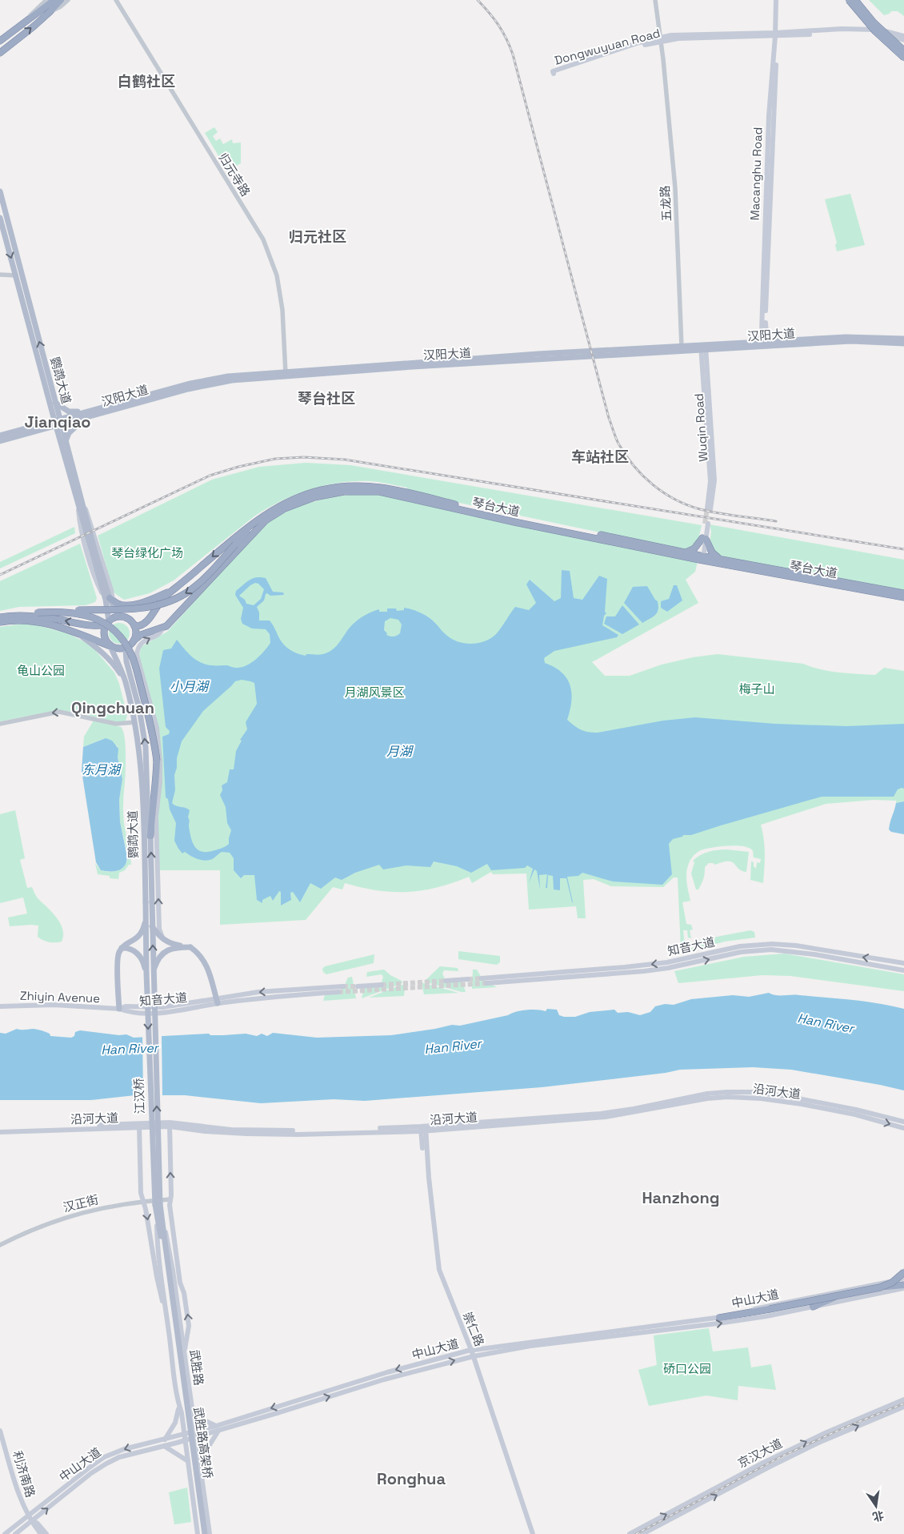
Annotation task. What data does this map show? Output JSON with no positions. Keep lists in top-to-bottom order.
{
  "streets": {
    "highway": ["琴台大道"],
    "main road": [
      "Dongwuyuan Road",
      "Macanghu Road",
      "汉阳大道",
      "鹦鹉大道",
      "Wuqin Road",
      "知音大道",
      "Zhiyin Avenue",
      "沿河大道",
      "江汉桥",
      "中山大道",
      "崇仁路",
      "武胜路",
      "武胜路高架桥",
      "京汉大道",
      "利济南路"
    ],
    "street": ["归元寺路", "五龙路", "汉正街"]
  },
  "crossings": [
    ["Dongwuyuan Road", "Macanghu Road"],
    ["Dongwuyuan Road", "五龙路"],
    ["Macanghu Road", "汉阳大道"],
    ["归元寺路", "汉阳大道"],
    ["五龙路", "汉阳大道"],
    ["汉阳大道", "鹦鹉大道"],
    ["汉阳大道", "Wuqin Road"],
    ["鹦鹉大道", "琴台大道"],
    ["鹦鹉大道", "江汉桥"],
    ["知音大道", "Zhiyin Avenue"],
    ["沿河大道", "崇仁路"],
    ["江汉桥", "武胜路"],
    ["中山大道", "崇仁路"],
    ["中山大道", "武胜路"],
    ["中山大道", "利济南路"]
  ],
  "one_way": ["京汉大道"],
  "districts": [
    "白鹤社区",
    "归元社区",
    "琴台社区",
    "Jianqiao",
    "车站社区",
    "Qingchuan",
    "Hanzhong",
    "Ronghua"
  ],
  "water": [
    "小月湖",
    "月湖",
    "东月湖",
    "Han River"
  ],
  "parks": [
    "琴台绿化广场",
    "龟山公园",
    "梅子山",
    "月湖风景区",
    "硚口公园"
  ],
  "north": "bottom"
}
